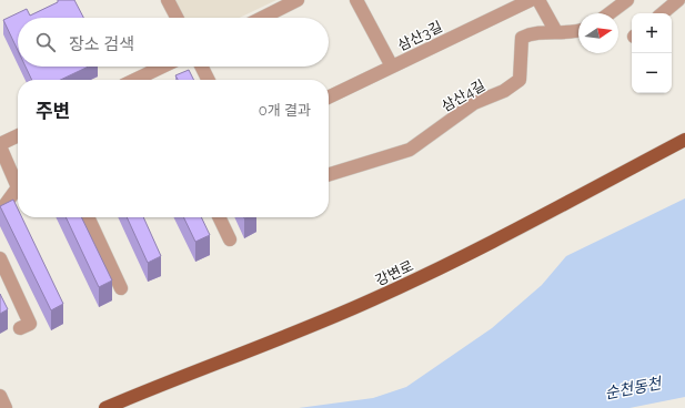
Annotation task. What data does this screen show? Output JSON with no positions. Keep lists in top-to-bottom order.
{
  "streets": {
    "main road": ["강변로"],
    "street": ["삼산3길", "삼산4길"]
  },
  "water": ["순천동천"],
  "north": "right",
  "page": {
    "map_buttons": ["+", "−"],
    "search": "장소 검색",
    "heading": ["주변", "0개 결과"]
  }
}
